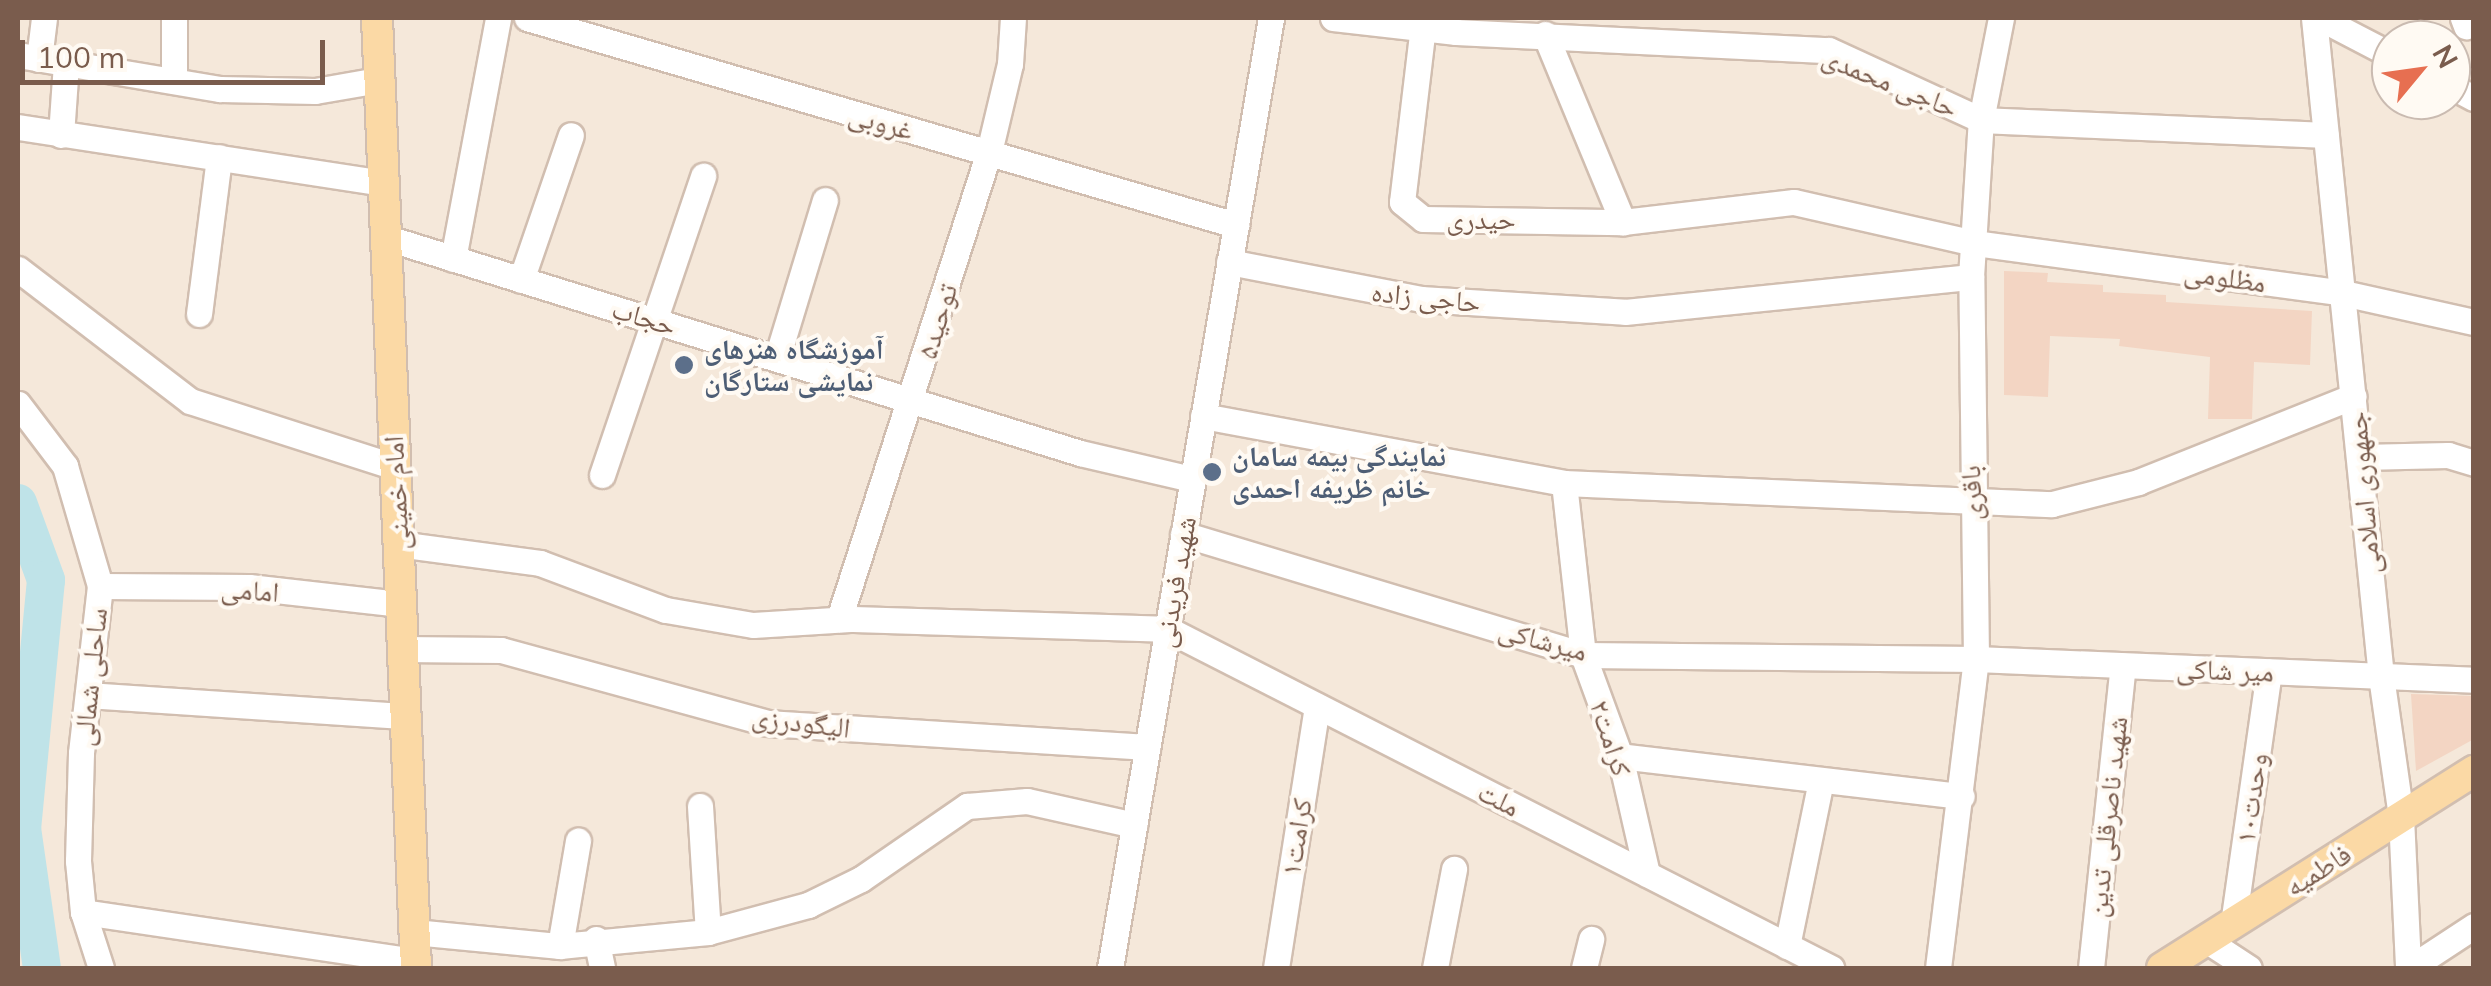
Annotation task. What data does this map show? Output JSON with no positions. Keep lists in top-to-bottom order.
{
  "streets": {
    "main road": ["امام خمینی", "فاطمیه"],
    "street": [
      "حاجی محمدی",
      "غروبی",
      "حیدری",
      "مظلومی",
      "حاجی زاده",
      "حجاب",
      "توحید۵",
      "باقری",
      "جمهوری اسلامی",
      "شهید فریدنی",
      "امامی",
      "میرشاکی",
      "میر شاکی",
      "ساحلی شمالی",
      "الیگودرزی",
      "کرامت۲",
      "وحدت۱۰",
      "ملت",
      "شهید ناصرقلی تدین",
      "کرامت۱"
    ]
  },
  "crossings": [
    ["حاجی محمدی", "حیدری"],
    ["حاجی محمدی", "باقری"],
    ["حاجی محمدی", "جمهوری اسلامی"],
    ["غروبی", "توحید۵"],
    ["غروبی", "شهید فریدنی"],
    ["حیدری", "مظلومی"],
    ["مظلومی", "باقری"],
    ["مظلومی", "جمهوری اسلامی"],
    ["حاجی زاده", "باقری"],
    ["حاجی زاده", "شهید فریدنی"],
    ["حجاب", "توحید۵"],
    ["حجاب", "امام خمینی"],
    ["حجاب", "شهید فریدنی"],
    ["امام خمینی", "امامی"],
    ["امام خمینی", "الیگودرزی"],
    ["باقری", "میرشاکی"],
    ["باقری", "میر شاکی"],
    ["جمهوری اسلامی", "میر شاکی"],
    ["جمهوری اسلامی", "فاطمیه"],
    ["شهید فریدنی", "میرشاکی"],
    ["شهید فریدنی", "الیگودرزی"],
    ["شهید فریدنی", "ملت"],
    ["امامی", "ساحلی شمالی"],
    ["میرشاکی", "میر شاکی"],
    ["میرشاکی", "کرامت۲"],
    ["میر شاکی", "وحدت۱۰"],
    ["میر شاکی", "شهید ناصرقلی تدین"],
    ["کرامت۲", "ملت"],
    ["وحدت۱۰", "فاطمیه"],
    ["ملت", "کرامت۱"]
  ],
  "places": ["آموزشگاه هنرهای نمایشی ستارگان", "نمایندگی بیمه سامان خانم ظریفه احمدی"],
  "scale_bar": "100 m",
  "north": "top right"
}
